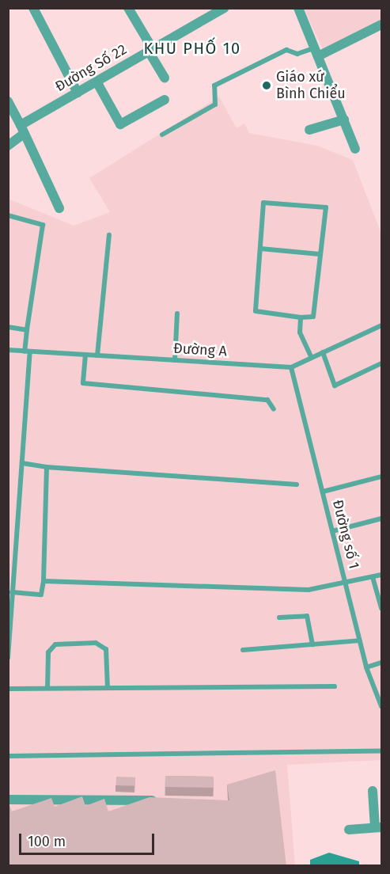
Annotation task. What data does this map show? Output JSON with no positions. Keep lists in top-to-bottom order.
{
  "streets": {
    "street": ["Đường Số 22"],
    "lane": ["Đường A", "Đường số 1"]
  },
  "crossings": [
    ["Đường A", "Đường số 1"]
  ],
  "districts": ["KHU PHỐ 10"],
  "places": ["Giáo xứ Bình Chiểu"],
  "scale_bar": "100 m"
}
